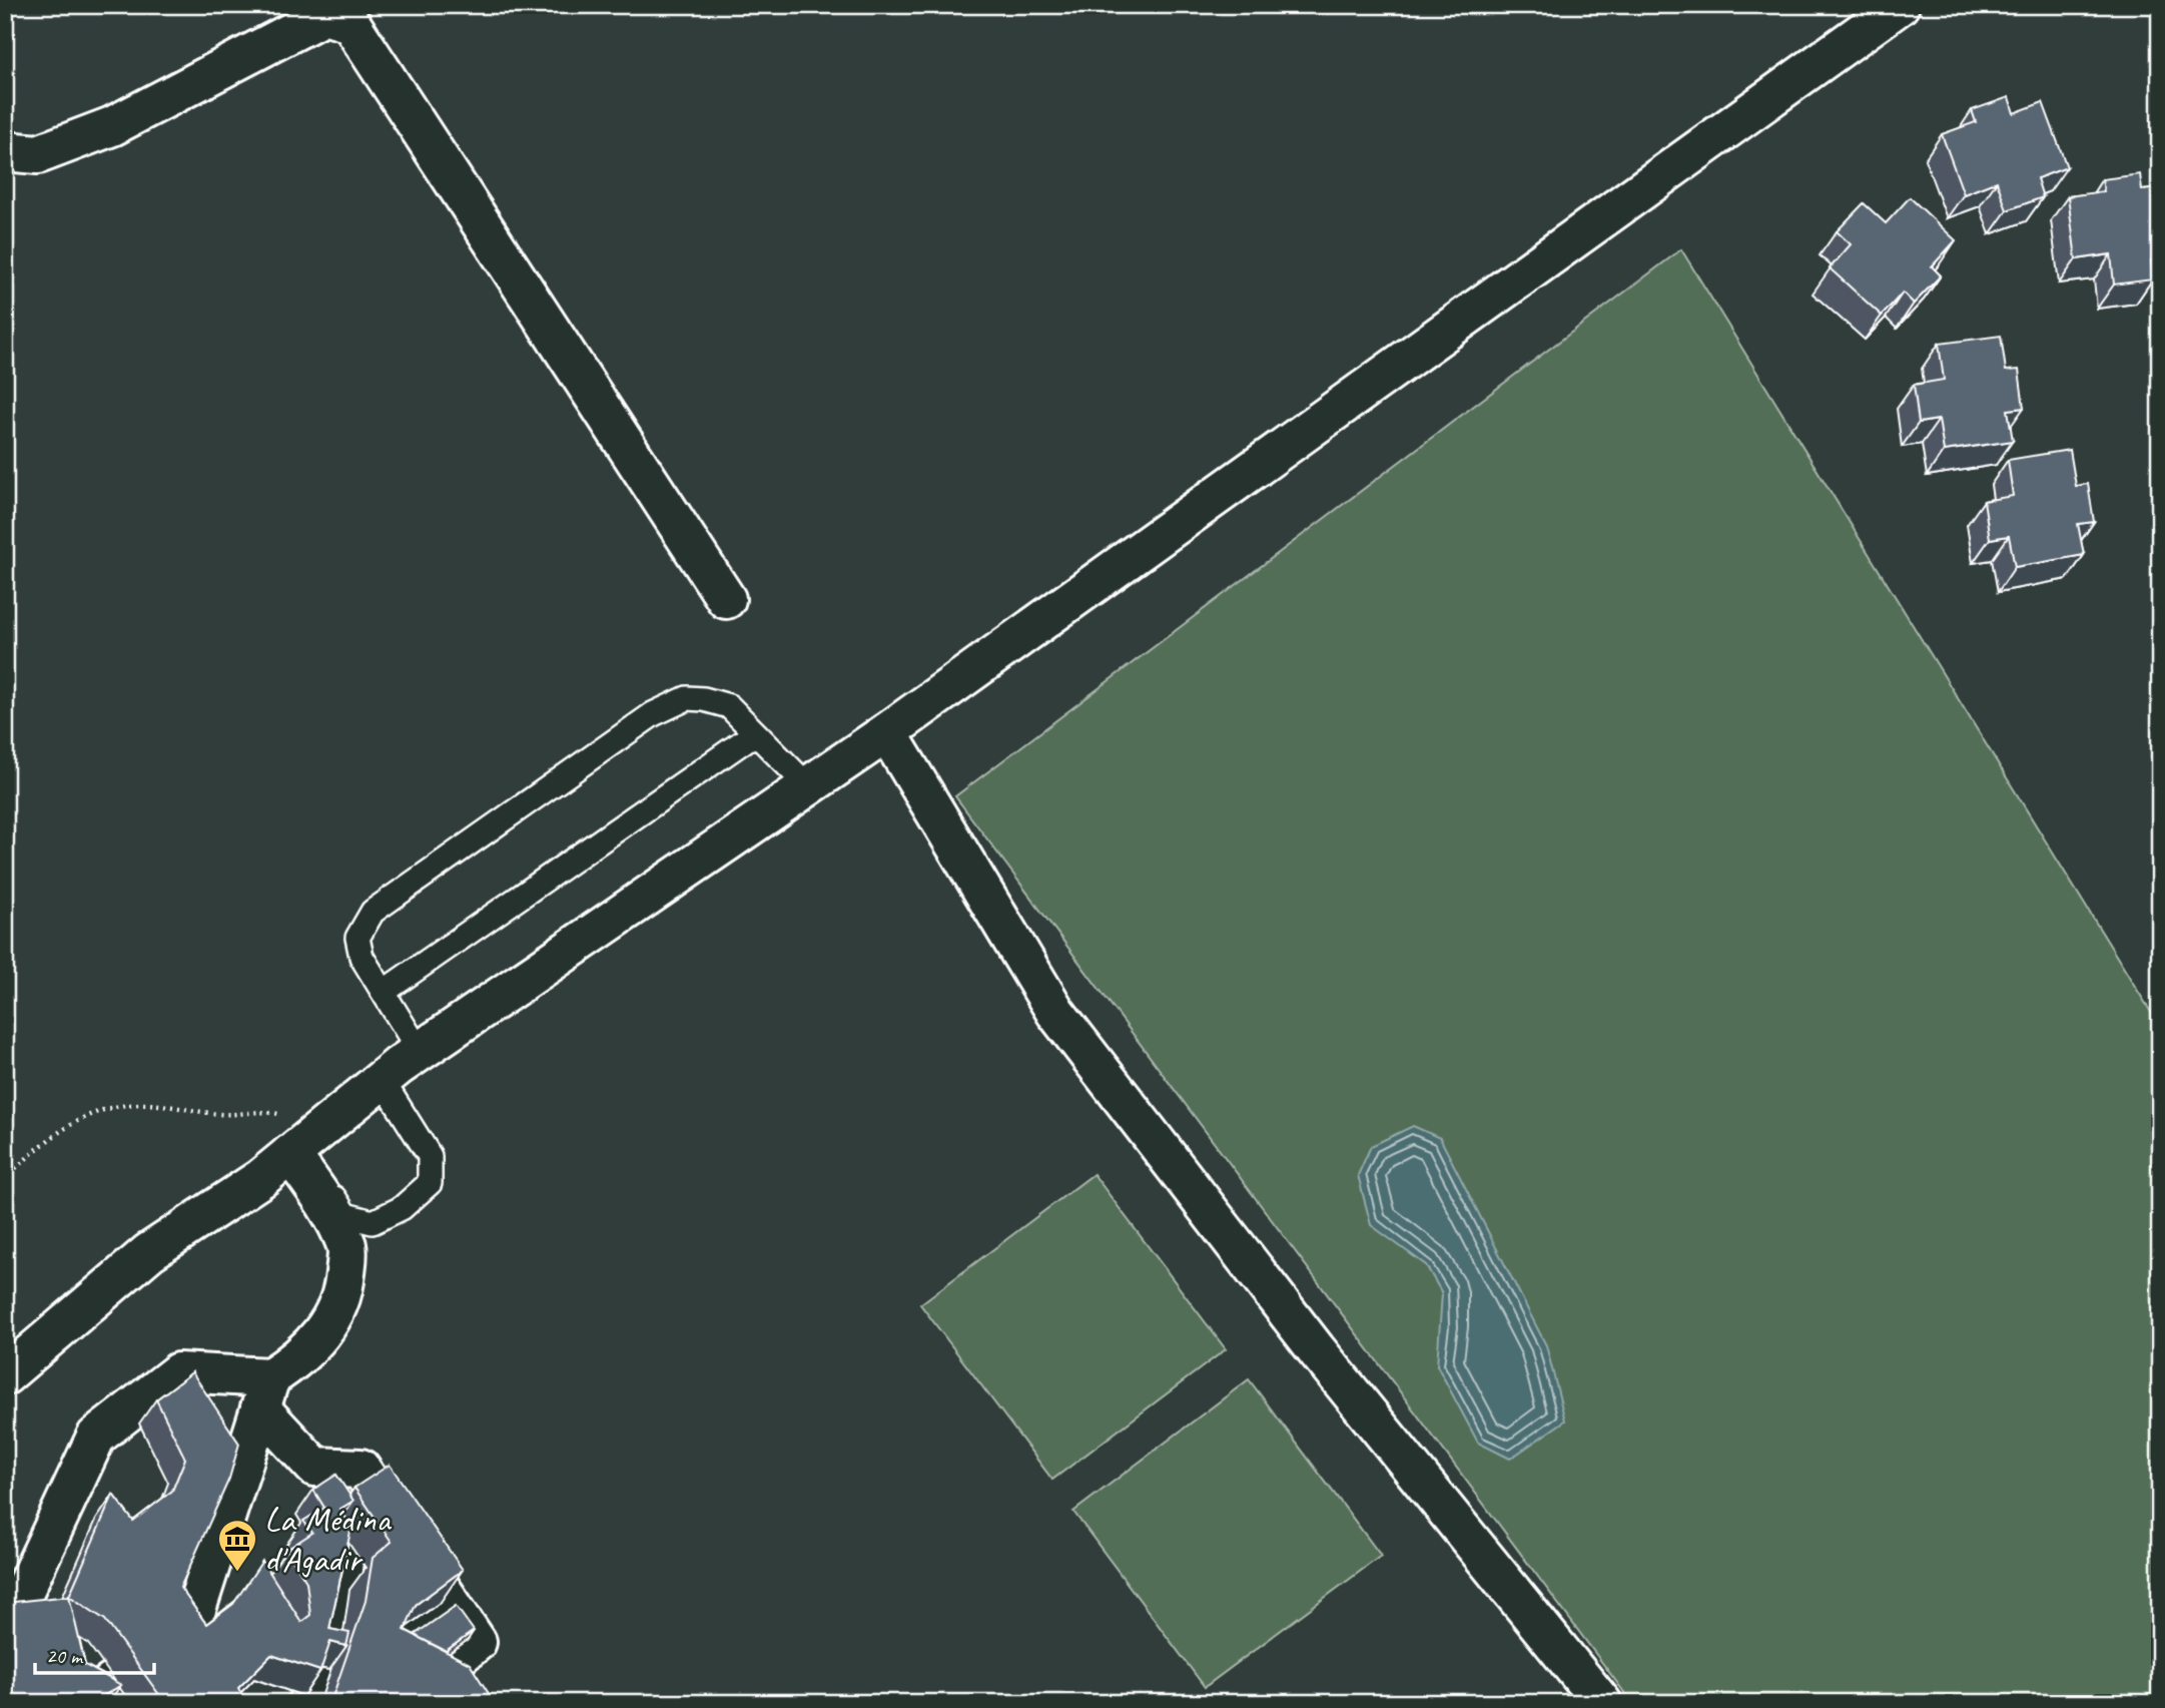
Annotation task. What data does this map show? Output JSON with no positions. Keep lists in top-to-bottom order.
{
  "places": {
    "museum": ["La Médina d'Agadir"]
  },
  "scale_bar": "20 m"
}
